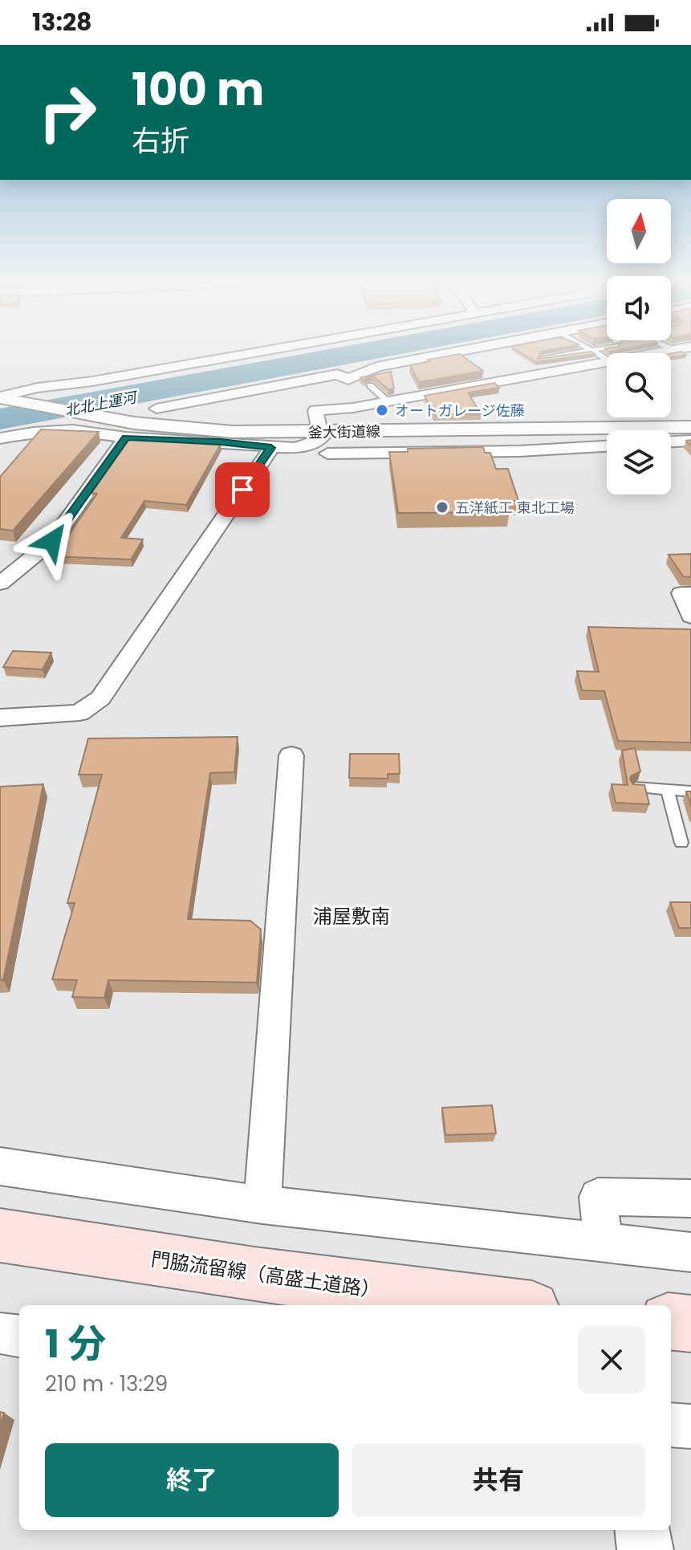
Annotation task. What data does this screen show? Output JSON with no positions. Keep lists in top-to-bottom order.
{
  "streets": {
    "main road": ["門脇流留線（高盛土道路）"],
    "street": ["釜大街道線"]
  },
  "districts": ["浦屋敷南"],
  "water": ["北北上運河"],
  "places": ["オートガレージ佐藤", "五洋紙工 東北工場"],
  "north": "top",
  "page": {
    "status": "13:28",
    "turn": ["100 m", "右折"],
    "heading": ["1 分", "210 m · 13:29"],
    "buttons": ["終了", "共有"]
  }
}
